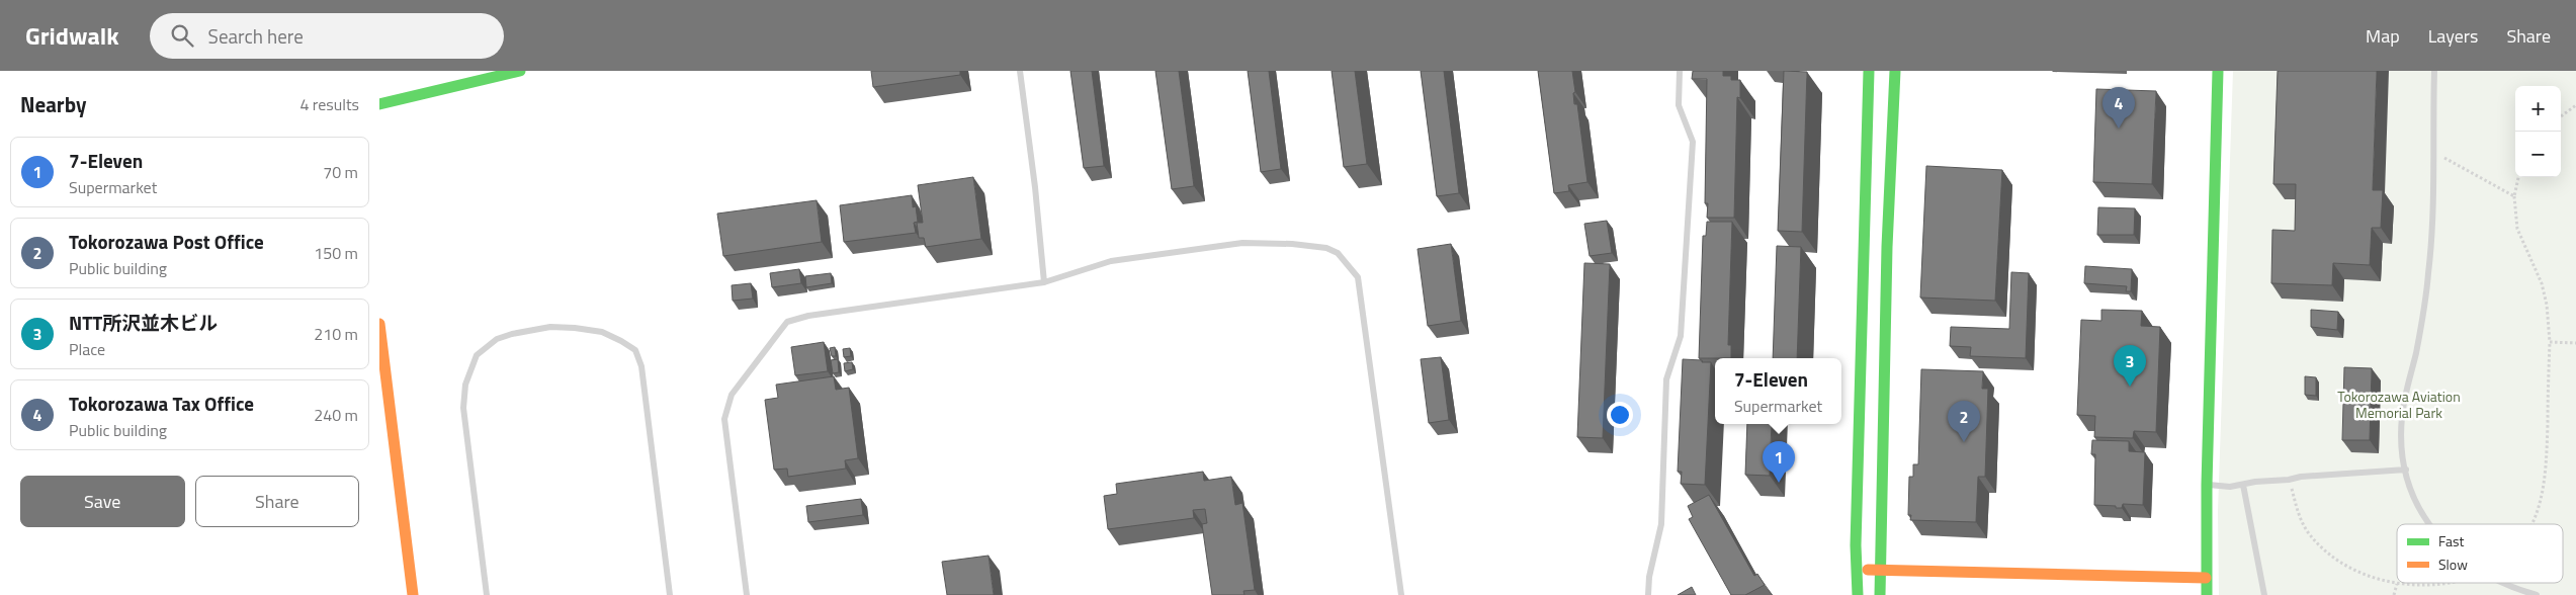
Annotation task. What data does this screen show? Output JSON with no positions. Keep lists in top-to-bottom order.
{
  "parks": ["Tokorozawa Aviation Memorial Park"],
  "legend": ["Fast", "Slow"],
  "page": {
    "header": "Gridwalk",
    "search": "Search here",
    "nav": ["Map", "Layers", "Share"],
    "heading": ["Nearby", "4 results"],
    "map_buttons": ["+", "−"],
    "pins": [
      "4",
      "3",
      "2",
      "1"
    ],
    "list": [
      {
        "mark": "1",
        "name": "7-Eleven",
        "note": "Supermarket",
        "value": "70 m"
      },
      {
        "mark": "2",
        "name": "Tokorozawa Post Office",
        "note": "Public building",
        "value": "150 m"
      },
      {
        "mark": "3",
        "name": "NTT所沢並木ビル",
        "note": "Place",
        "value": "210 m"
      },
      {
        "mark": "4",
        "name": "Tokorozawa Tax Office",
        "note": "Public building",
        "value": "240 m"
      }
    ],
    "popup": ["7-Eleven", "Supermarket"],
    "buttons": ["Save", "Share"]
  }
}
